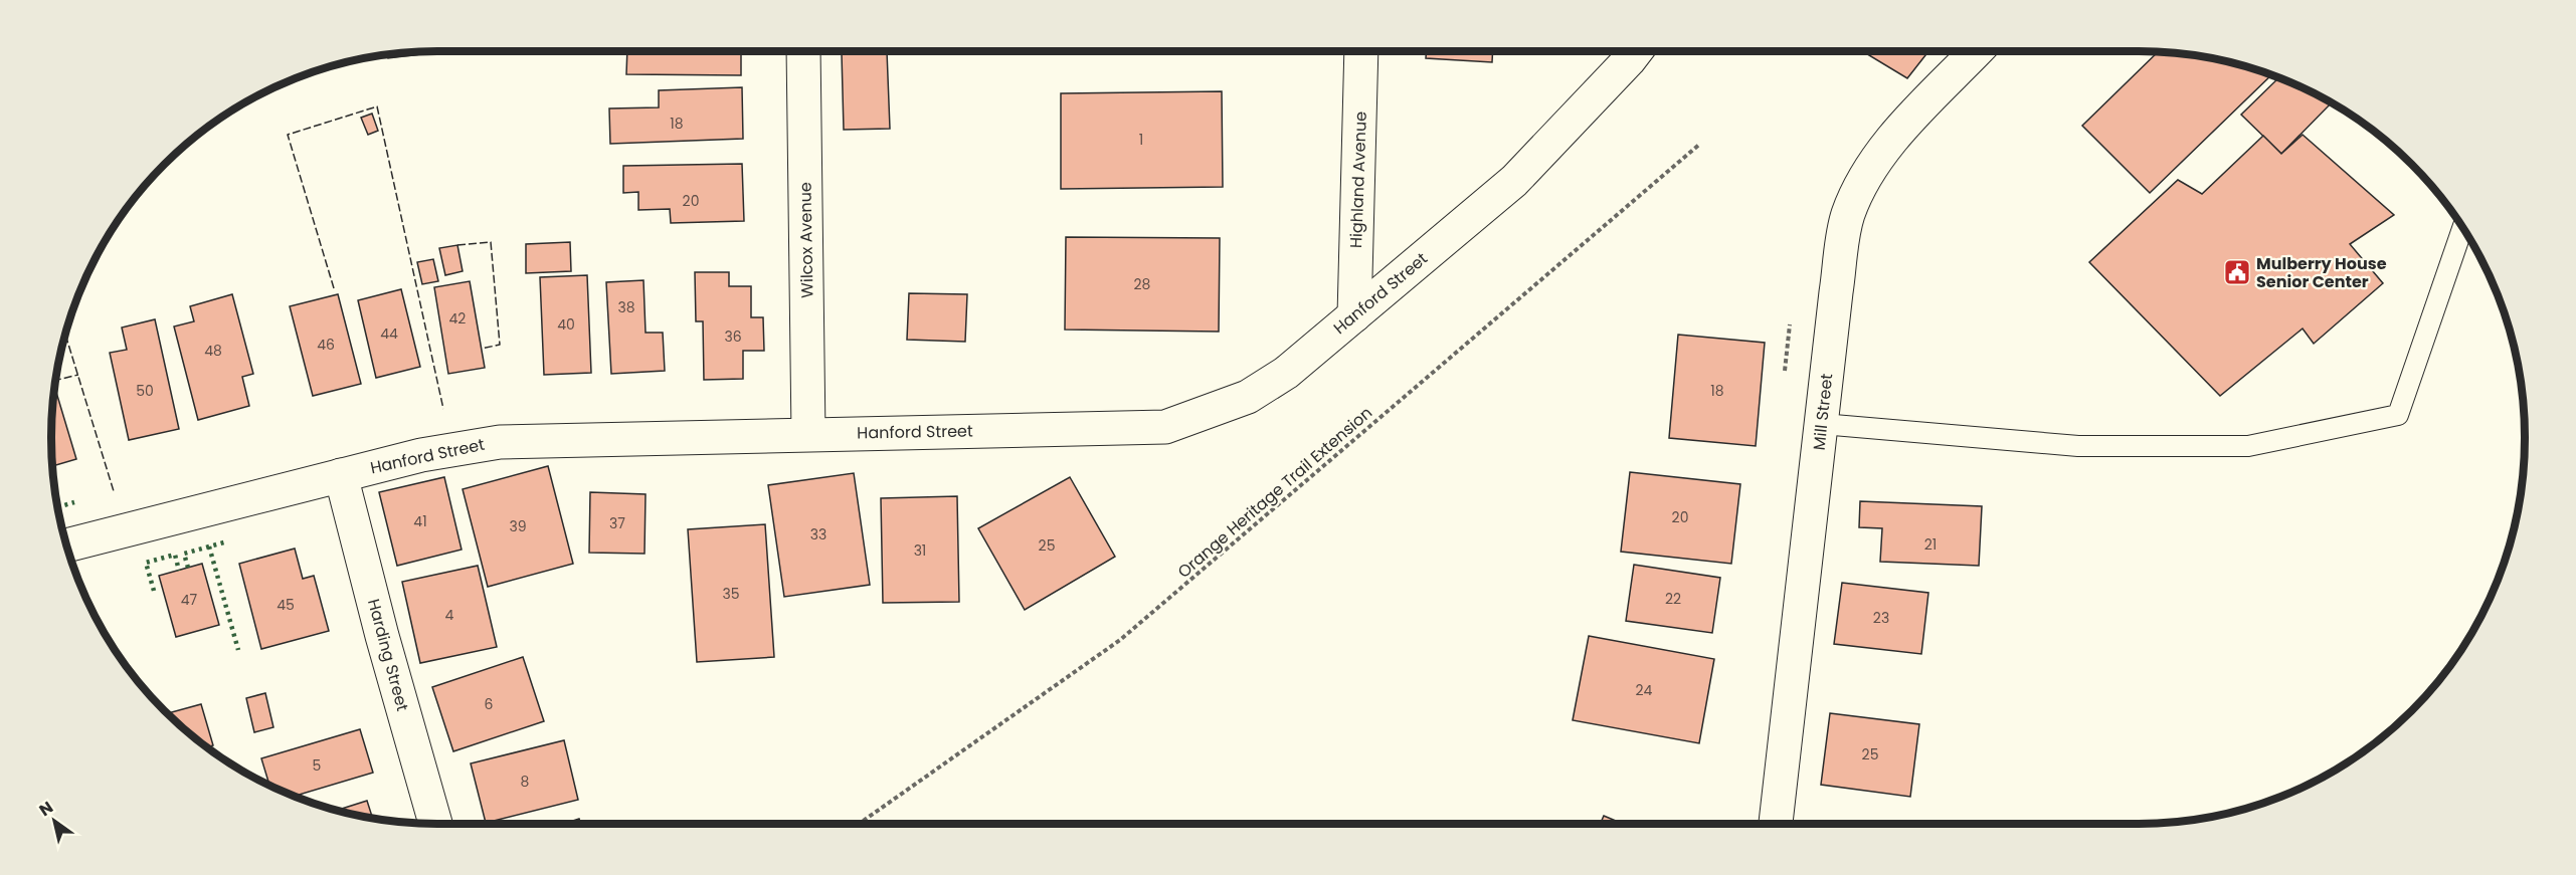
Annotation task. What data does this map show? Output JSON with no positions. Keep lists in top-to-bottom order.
{
  "streets": {
    "street": [
      "Highland Avenue",
      "Wilcox Avenue",
      "Hanford Street",
      "Mill Street",
      "Harding Street"
    ],
    "path": ["Orange Heritage Trail Extension"]
  },
  "crossings": [
    ["Highland Avenue", "Hanford Street"],
    ["Wilcox Avenue", "Hanford Street"],
    ["Hanford Street", "Harding Street"]
  ],
  "places": {
    "public building": ["Mulberry House Senior Center"]
  },
  "house_numbers": [
    "18",
    "1",
    "20",
    "28",
    "38",
    "42",
    "40",
    "44",
    "36",
    "46",
    "48",
    "50",
    "18",
    "20",
    "41",
    "37",
    "39",
    "33",
    "21",
    "25",
    "31",
    "35",
    "22",
    "47",
    "45",
    "4",
    "23",
    "24",
    "6",
    "25",
    "5",
    "8"
  ],
  "north": "top left"
}
